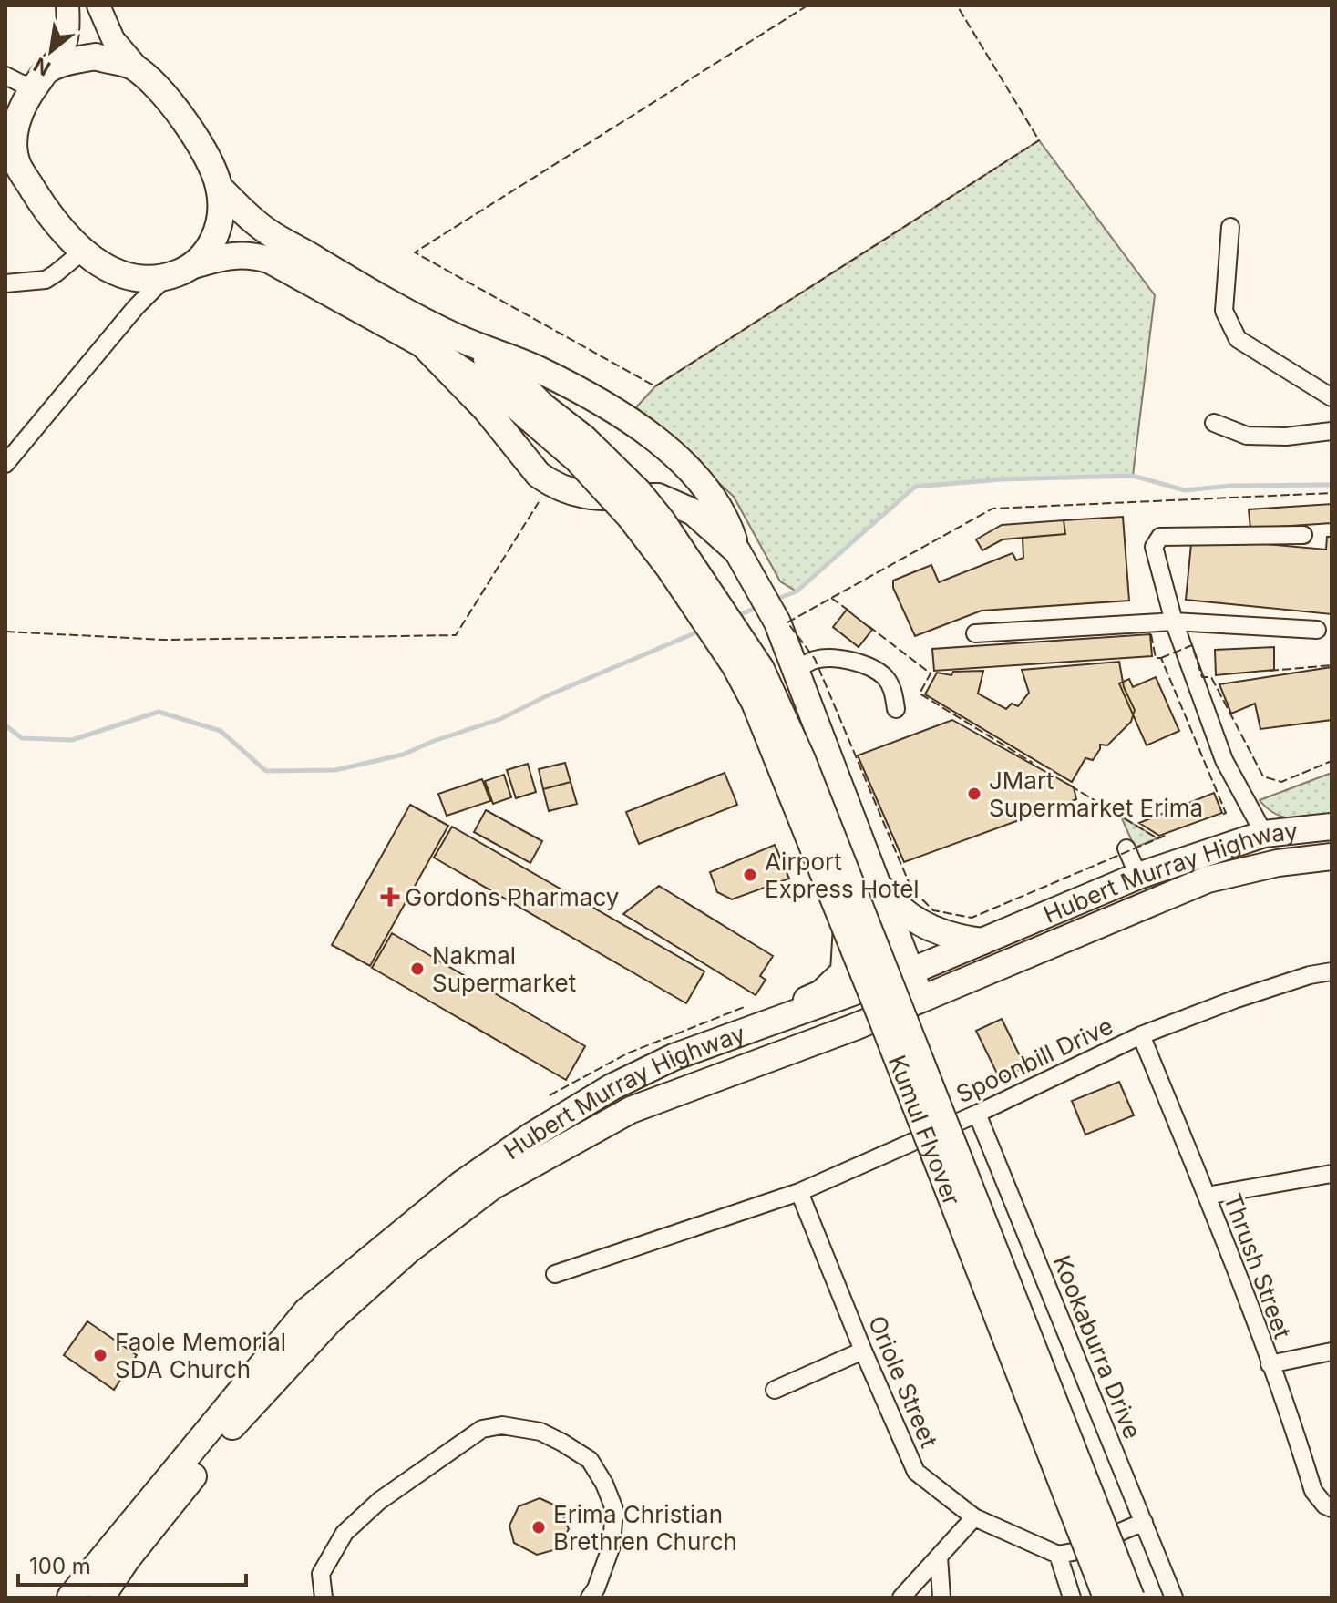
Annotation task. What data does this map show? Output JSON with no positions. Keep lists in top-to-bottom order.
{
  "streets": {
    "highway": ["Hubert Murray Highway", "Kumul Flyover"],
    "street": [
      "Spoonbill Drive",
      "Thrush Street",
      "Kookaburra Drive",
      "Oriole Street"
    ]
  },
  "crossings": [
    ["Spoonbill Drive", "Thrush Street"],
    ["Spoonbill Drive", "Kookaburra Drive"],
    ["Spoonbill Drive", "Oriole Street"]
  ],
  "places": {
    "other": [
      "JMart Supermarket Erima",
      "Airport Express Hotel",
      "Nakmal Supermarket",
      "Faole Memorial SDA Church",
      "Erima Christian Brethren Church"
    ],
    "health": ["Gordons Pharmacy"]
  },
  "scale_bar": "100 m",
  "north": "bottom left"
}
